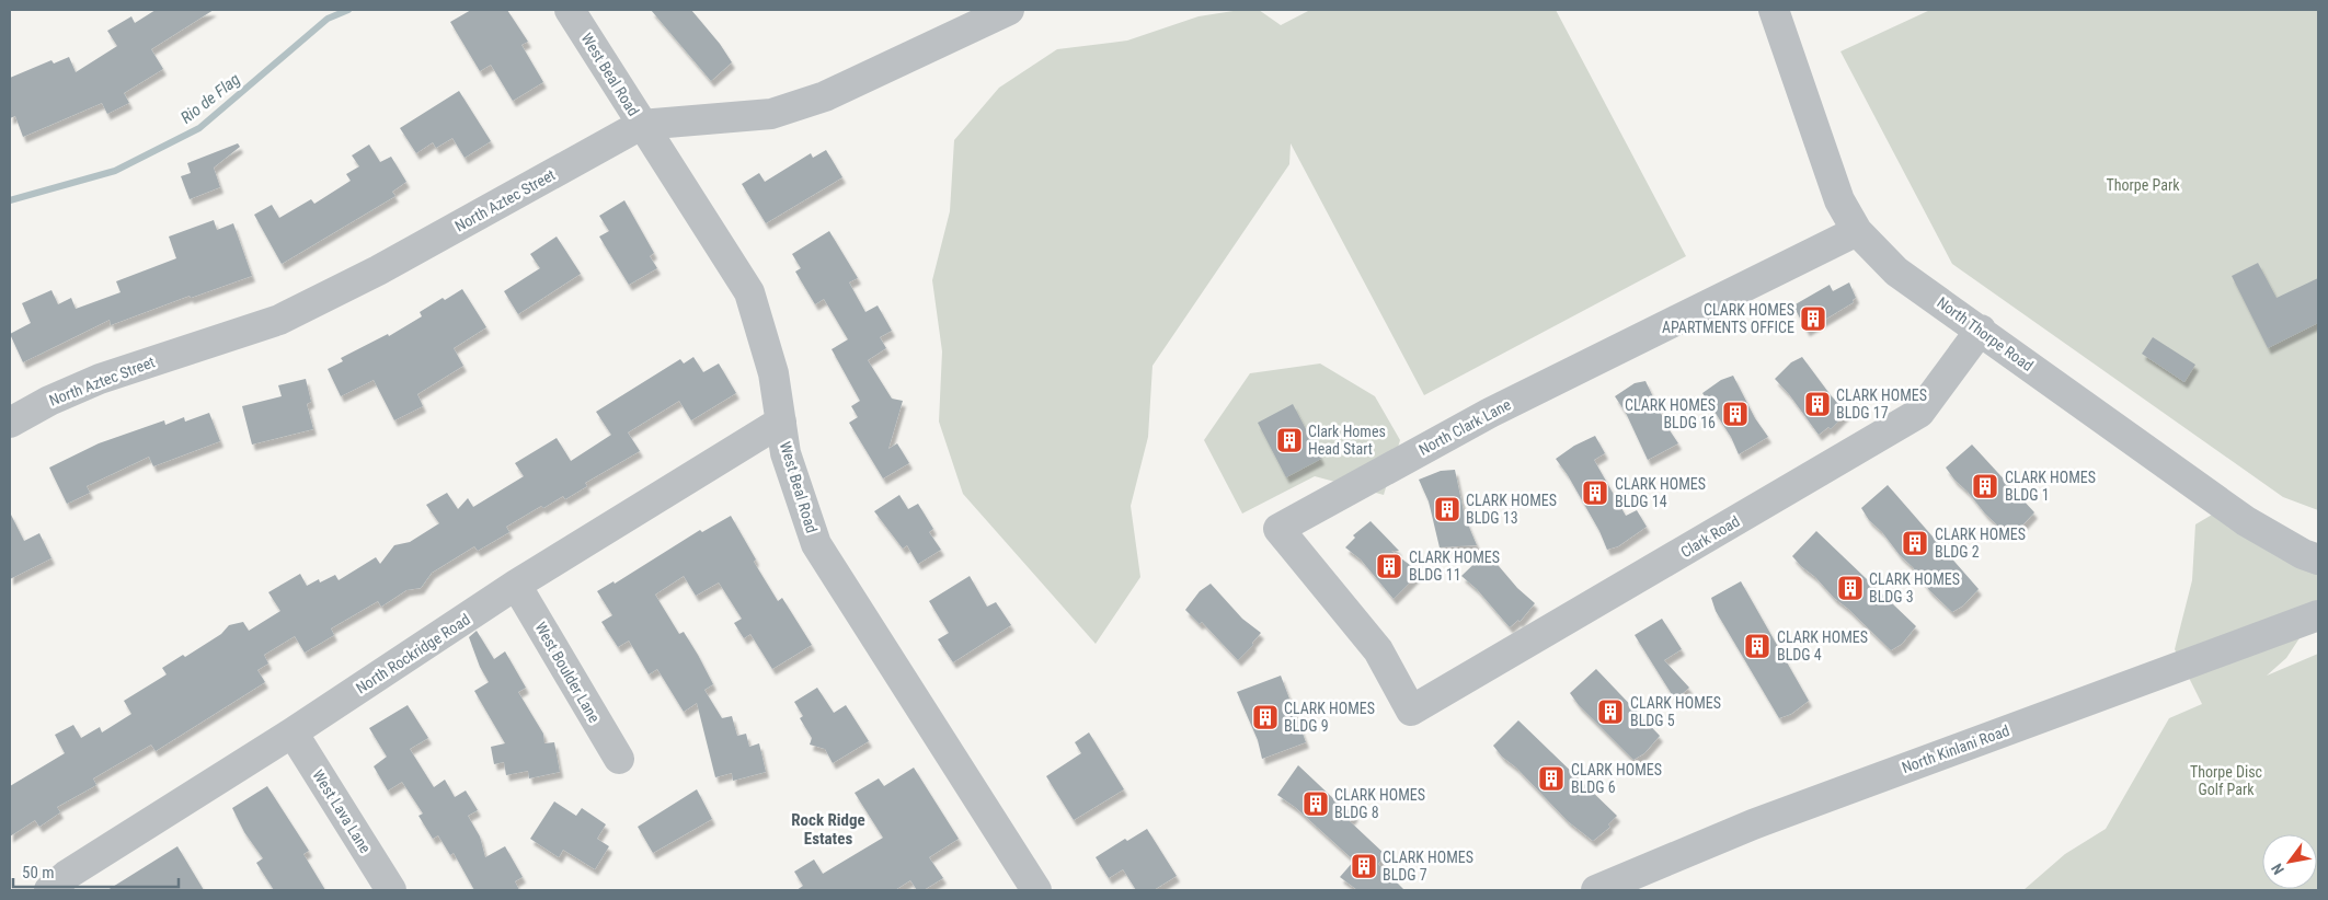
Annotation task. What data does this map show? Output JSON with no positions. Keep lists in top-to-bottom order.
{
  "streets": {
    "street": [
      "West Beal Road",
      "North Aztec Street",
      "North Thorpe Road",
      "North Clark Lane",
      "Clark Road",
      "North Rockridge Road",
      "West Boulder Lane",
      "North Kinlani Road",
      "West Lava Lane"
    ]
  },
  "crossings": [
    ["West Beal Road", "North Aztec Street"],
    ["West Beal Road", "North Rockridge Road"],
    ["North Thorpe Road", "North Clark Lane"],
    ["North Thorpe Road", "Clark Road"],
    ["North Clark Lane", "Clark Road"],
    ["North Rockridge Road", "West Boulder Lane"],
    ["North Rockridge Road", "West Lava Lane"]
  ],
  "districts": ["Rock Ridge Estates"],
  "water": ["Rio de Flag"],
  "parks": ["Thorpe Park", "Thorpe Disc Golf Park"],
  "places": {
    "building": [
      "CLARK HOMES APARTMENTS OFFICE",
      "CLARK HOMES BLDG 17",
      "CLARK HOMES BLDG 16",
      "Clark Homes Head Start",
      "CLARK HOMES BLDG 1",
      "CLARK HOMES BLDG 14",
      "CLARK HOMES BLDG 13",
      "CLARK HOMES BLDG 2",
      "CLARK HOMES BLDG 11",
      "CLARK HOMES BLDG 3",
      "CLARK HOMES BLDG 4",
      "CLARK HOMES BLDG 5",
      "CLARK HOMES BLDG 9",
      "CLARK HOMES BLDG 6",
      "CLARK HOMES BLDG 8",
      "CLARK HOMES BLDG 7"
    ]
  },
  "scale_bar": "50 m",
  "north": "bottom left"
}
